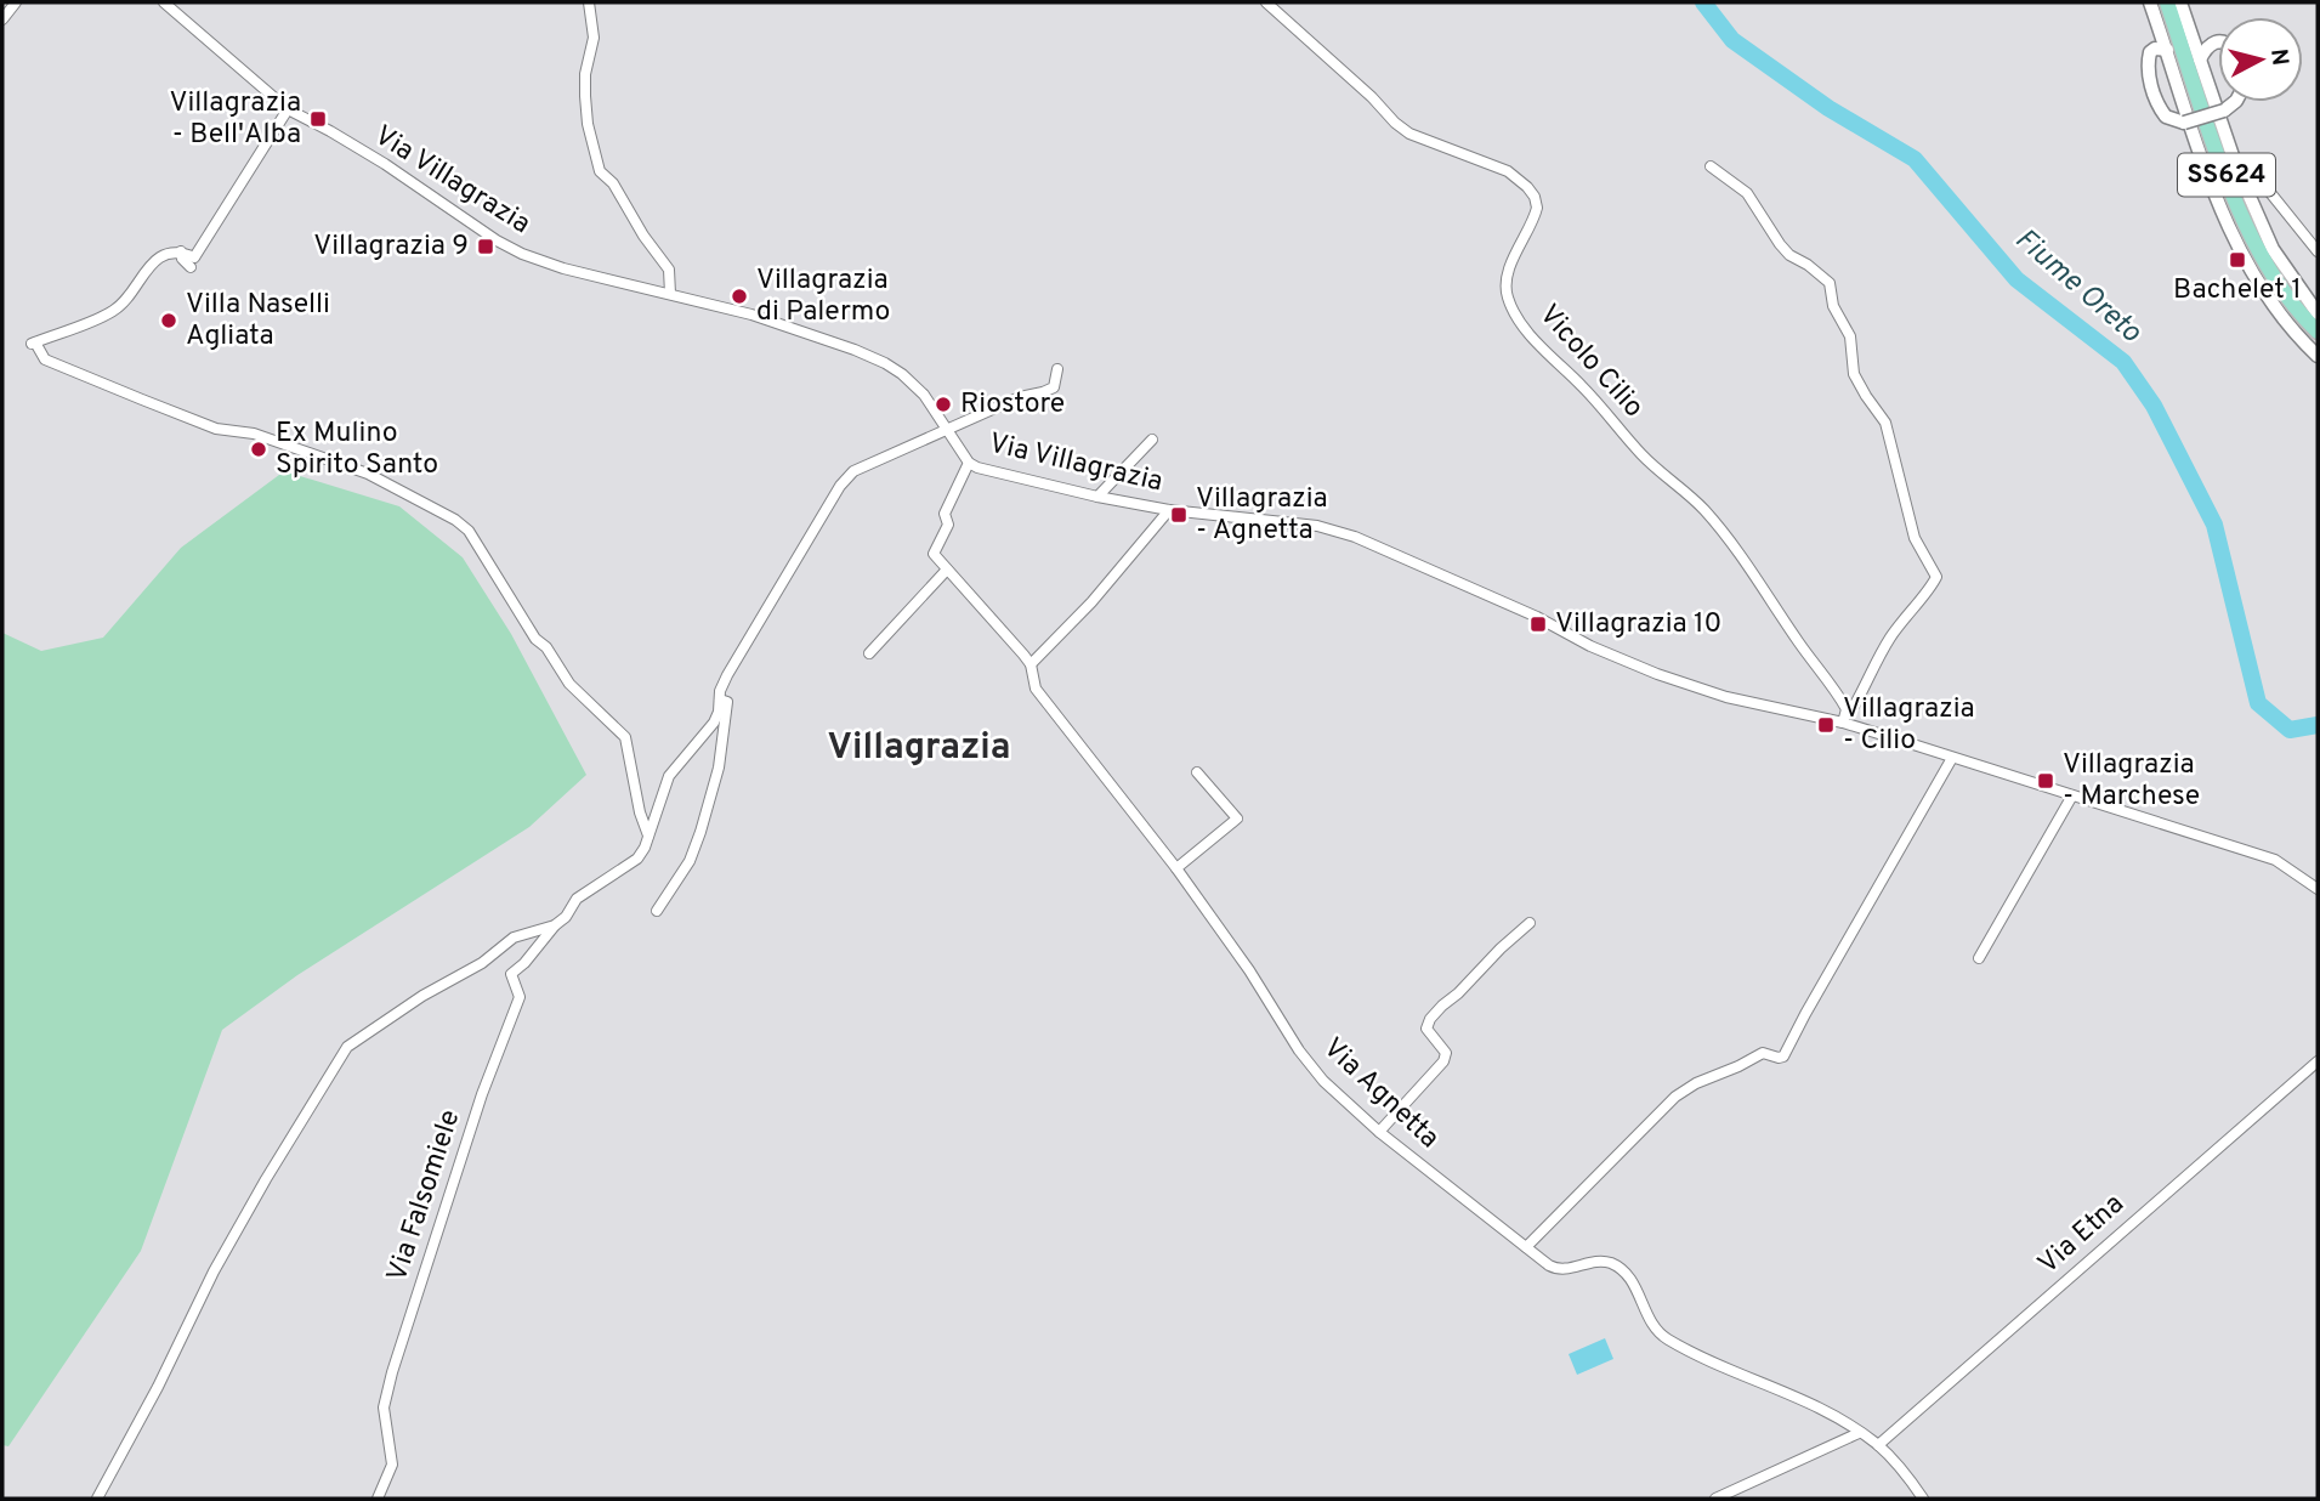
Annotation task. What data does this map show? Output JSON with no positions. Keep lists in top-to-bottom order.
{
  "streets": {
    "main road": ["SS624"],
    "street": [
      "Via Villagrazia",
      "Vicolo Cilio",
      "Via Agnetta",
      "Via Falsomiele",
      "Via Etna"
    ]
  },
  "crossings": [
    ["Via Agnetta", "Via Etna"]
  ],
  "districts": ["Villagrazia"],
  "water": ["Fiume Oreto"],
  "places": {
    "transit": [
      "Villagrazia - Bell'Alba",
      "Villagrazia 9",
      "Bachelet 1",
      "Villagrazia - Agnetta",
      "Villagrazia 10",
      "Villagrazia - Cilio",
      "Villagrazia - Marchese"
    ],
    "other": [
      "Villagrazia di Palermo",
      "Villa Naselli Agliata",
      "Riostore",
      "Ex Mulino Spirito Santo"
    ]
  },
  "north": "right"
}
